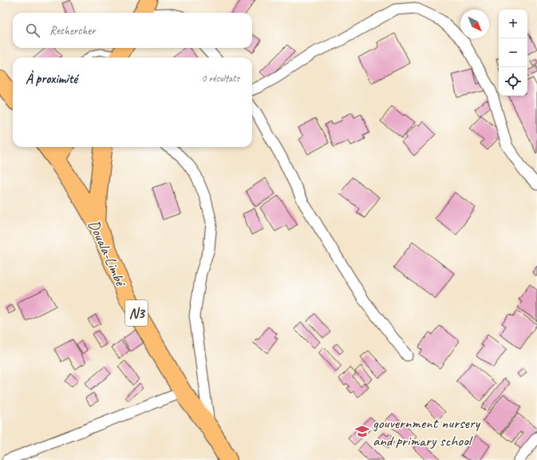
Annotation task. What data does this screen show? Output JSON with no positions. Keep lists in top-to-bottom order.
{
  "streets": {
    "highway": ["Douala-Limbé", "N3"]
  },
  "places": {
    "school or university": ["gouvernment nursery and primary school"]
  },
  "north": "bottom right",
  "page": {
    "map_buttons": ["+", "−"],
    "search": "Rechercher",
    "heading": ["À proximité", "0 résultats"]
  }
}
